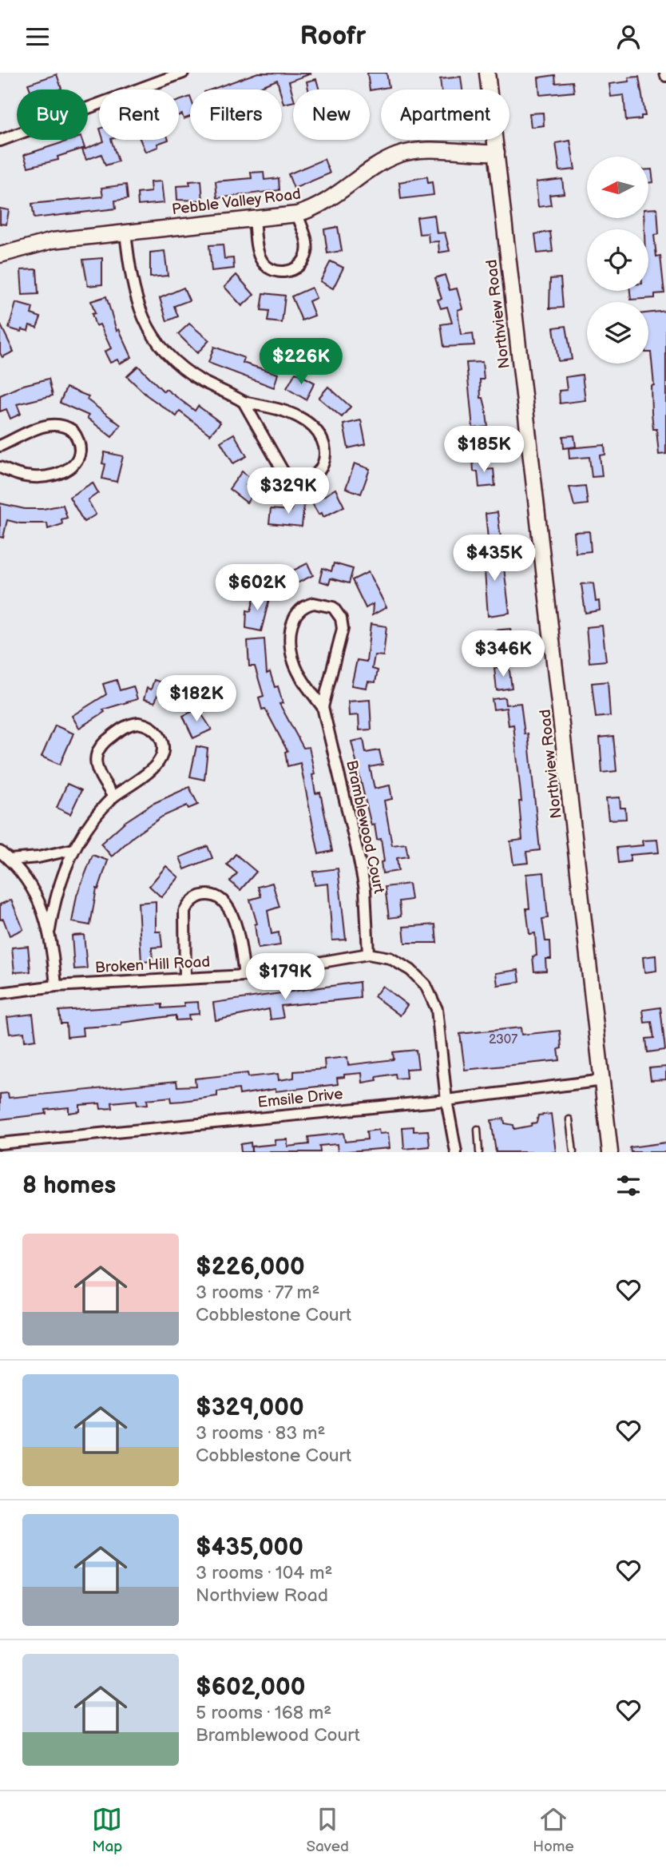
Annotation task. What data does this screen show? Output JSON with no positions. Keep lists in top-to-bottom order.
{
  "streets": {
    "street": [
      "Pebble Valley Road",
      "Northview Road",
      "Bramblewood Court",
      "Broken Hill Road",
      "Emsile Drive"
    ]
  },
  "crossings": [
    ["Pebble Valley Road", "Northview Road"],
    ["Northview Road", "Emsile Drive"],
    ["Bramblewood Court", "Broken Hill Road"],
    ["Broken Hill Road", "Emsile Drive"]
  ],
  "house_numbers": ["2307"],
  "north": "left",
  "page": {
    "header": "Roofr",
    "chip": [
      "Buy",
      "Rent",
      "Filters",
      "New",
      "Apartment"
    ],
    "price": [
      "$226K",
      "$185K",
      "$329K",
      "$435K",
      "$602K",
      "$346K",
      "$182K",
      "$179K"
    ],
    "heading": "8 homes",
    "list": [
      {
        "name": "$226,000",
        "note": "3 rooms · 77 m² · Cobblestone Court"
      },
      {
        "name": "$329,000",
        "note": "3 rooms · 83 m² · Cobblestone Court"
      },
      {
        "name": "$435,000",
        "note": "3 rooms · 104 m² · Northview Road"
      },
      {
        "name": "$602,000",
        "note": "5 rooms · 168 m² · Bramblewood Court"
      }
    ],
    "tabs": ["Map", "Saved", "Home"]
  }
}
